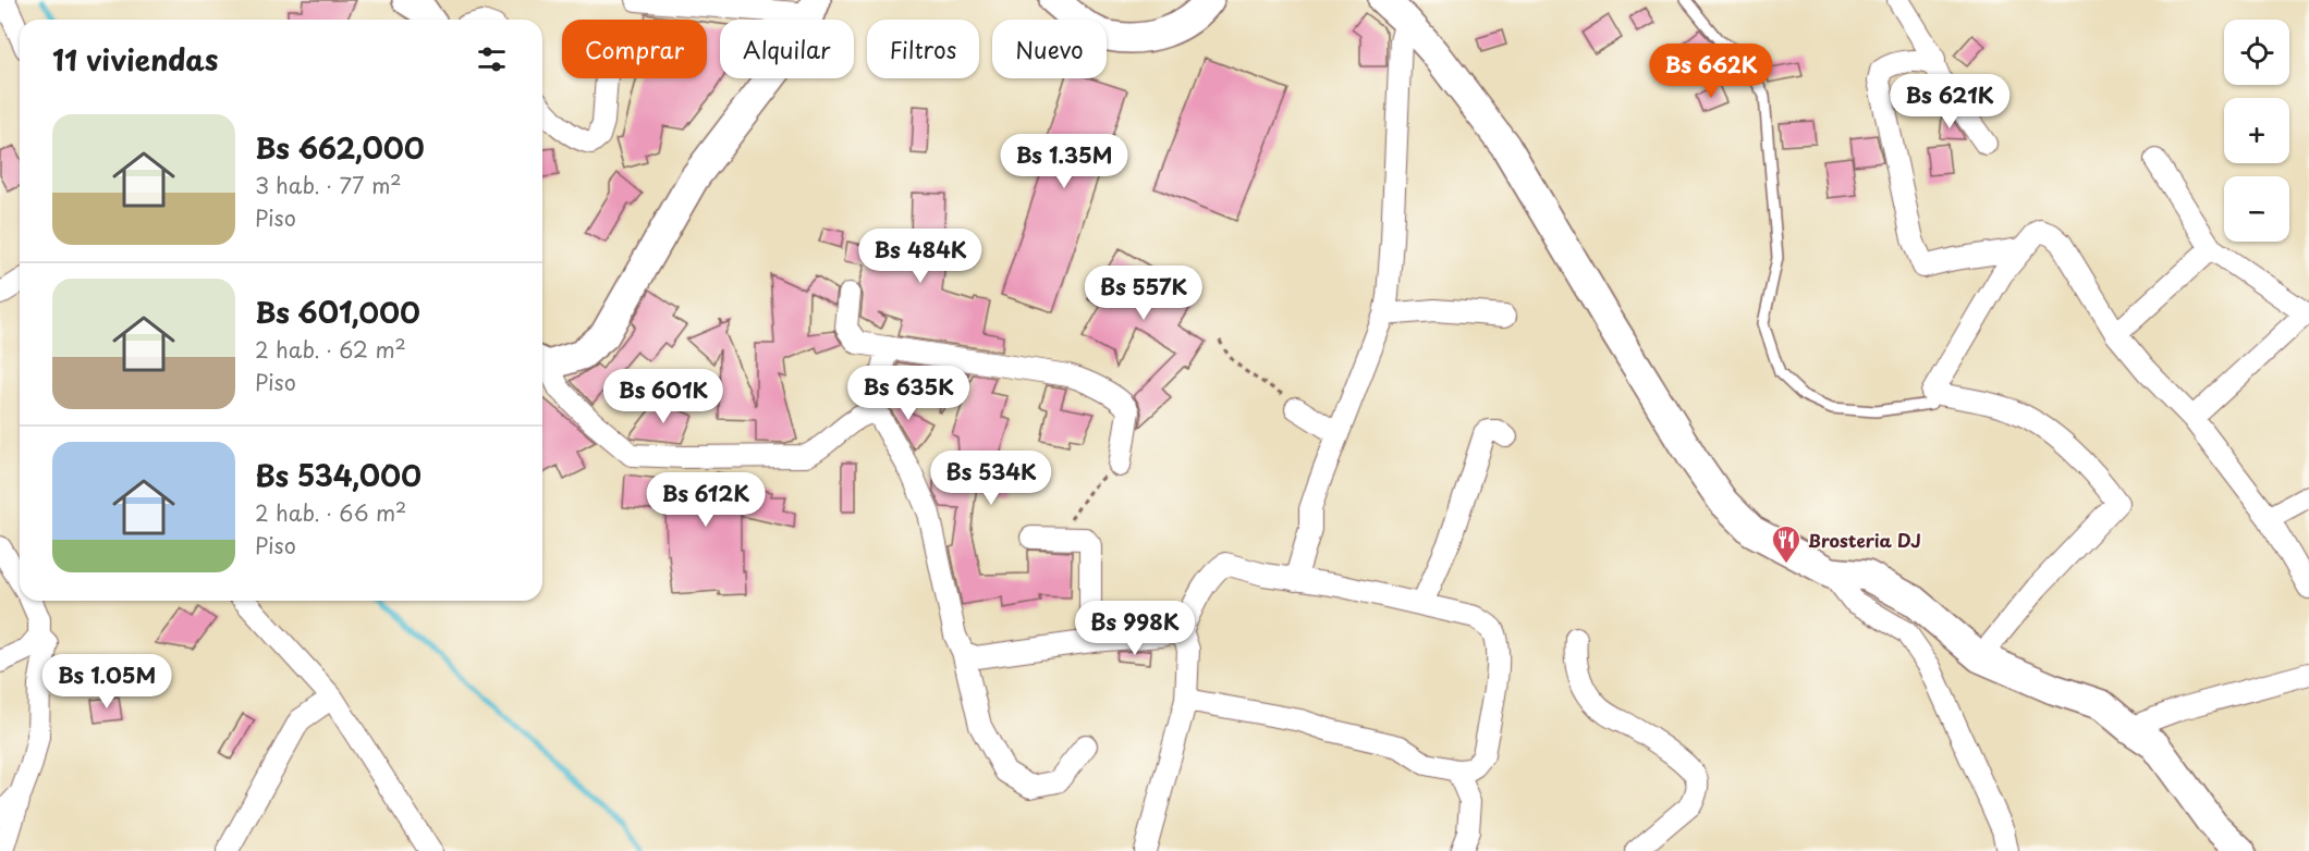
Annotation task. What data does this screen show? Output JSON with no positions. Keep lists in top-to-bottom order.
{
  "places": {
    "restaurant": ["Brosteria DJ"]
  },
  "page": {
    "map_buttons": ["+", "−"],
    "chip": [
      "Comprar",
      "Alquilar",
      "Filtros",
      "Nuevo"
    ],
    "heading": "11 viviendas",
    "price": [
      "Bs 662K",
      "Bs 621K",
      "Bs 1.35M",
      "Bs 484K",
      "Bs 557K",
      "Bs 635K",
      "Bs 601K",
      "Bs 534K",
      "Bs 612K",
      "Bs 998K",
      "Bs 1.05M"
    ],
    "list": [
      {
        "name": "Bs 662,000",
        "note": "3 hab. · 77 m² · Piso"
      },
      {
        "name": "Bs 601,000",
        "note": "2 hab. · 62 m² · Piso"
      },
      {
        "name": "Bs 534,000",
        "note": "2 hab. · 66 m² · Piso"
      }
    ]
  }
}
